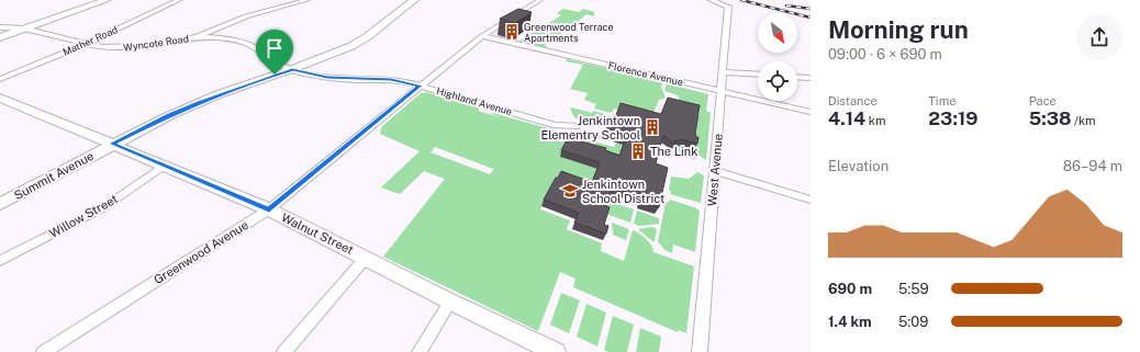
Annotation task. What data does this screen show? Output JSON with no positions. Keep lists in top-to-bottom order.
{
  "streets": {
    "street": [
      "Mather Road",
      "Wyncote Road",
      "Florence Avenue",
      "Highland Avenue",
      "West Avenue",
      "Summit Avenue",
      "Willow Street",
      "Walnut Street",
      "Greenwood Avenue"
    ]
  },
  "crossings": [
    ["Mather Road", "Wyncote Road"],
    ["Wyncote Road", "Highland Avenue"],
    ["Florence Avenue", "West Avenue"],
    ["Florence Avenue", "Greenwood Avenue"],
    ["Highland Avenue", "Summit Avenue"],
    ["Highland Avenue", "Greenwood Avenue"],
    ["Summit Avenue", "Walnut Street"],
    ["Willow Street", "Walnut Street"],
    ["Walnut Street", "Greenwood Avenue"]
  ],
  "places": {
    "building": ["Greenwood Terrace Apartments", "Jenkintown Elementry School", "The Link"],
    "school or university": ["Jenkintown School District"]
  },
  "north": "bottom right",
  "page": {
    "heading": ["Morning run", "09:00 · 6 × 690 m"],
    "stats": [
      ["Distance", "4.14 km"],
      ["Time", "23:19"],
      ["Pace", "5:38 /km"]
    ],
    "chart": ["Elevation", "86–94 m"],
    "list": [
      {
        "name": "690 m",
        "note": "5:59"
      },
      {
        "name": "1.4 km",
        "note": "5:09"
      }
    ]
  }
}
